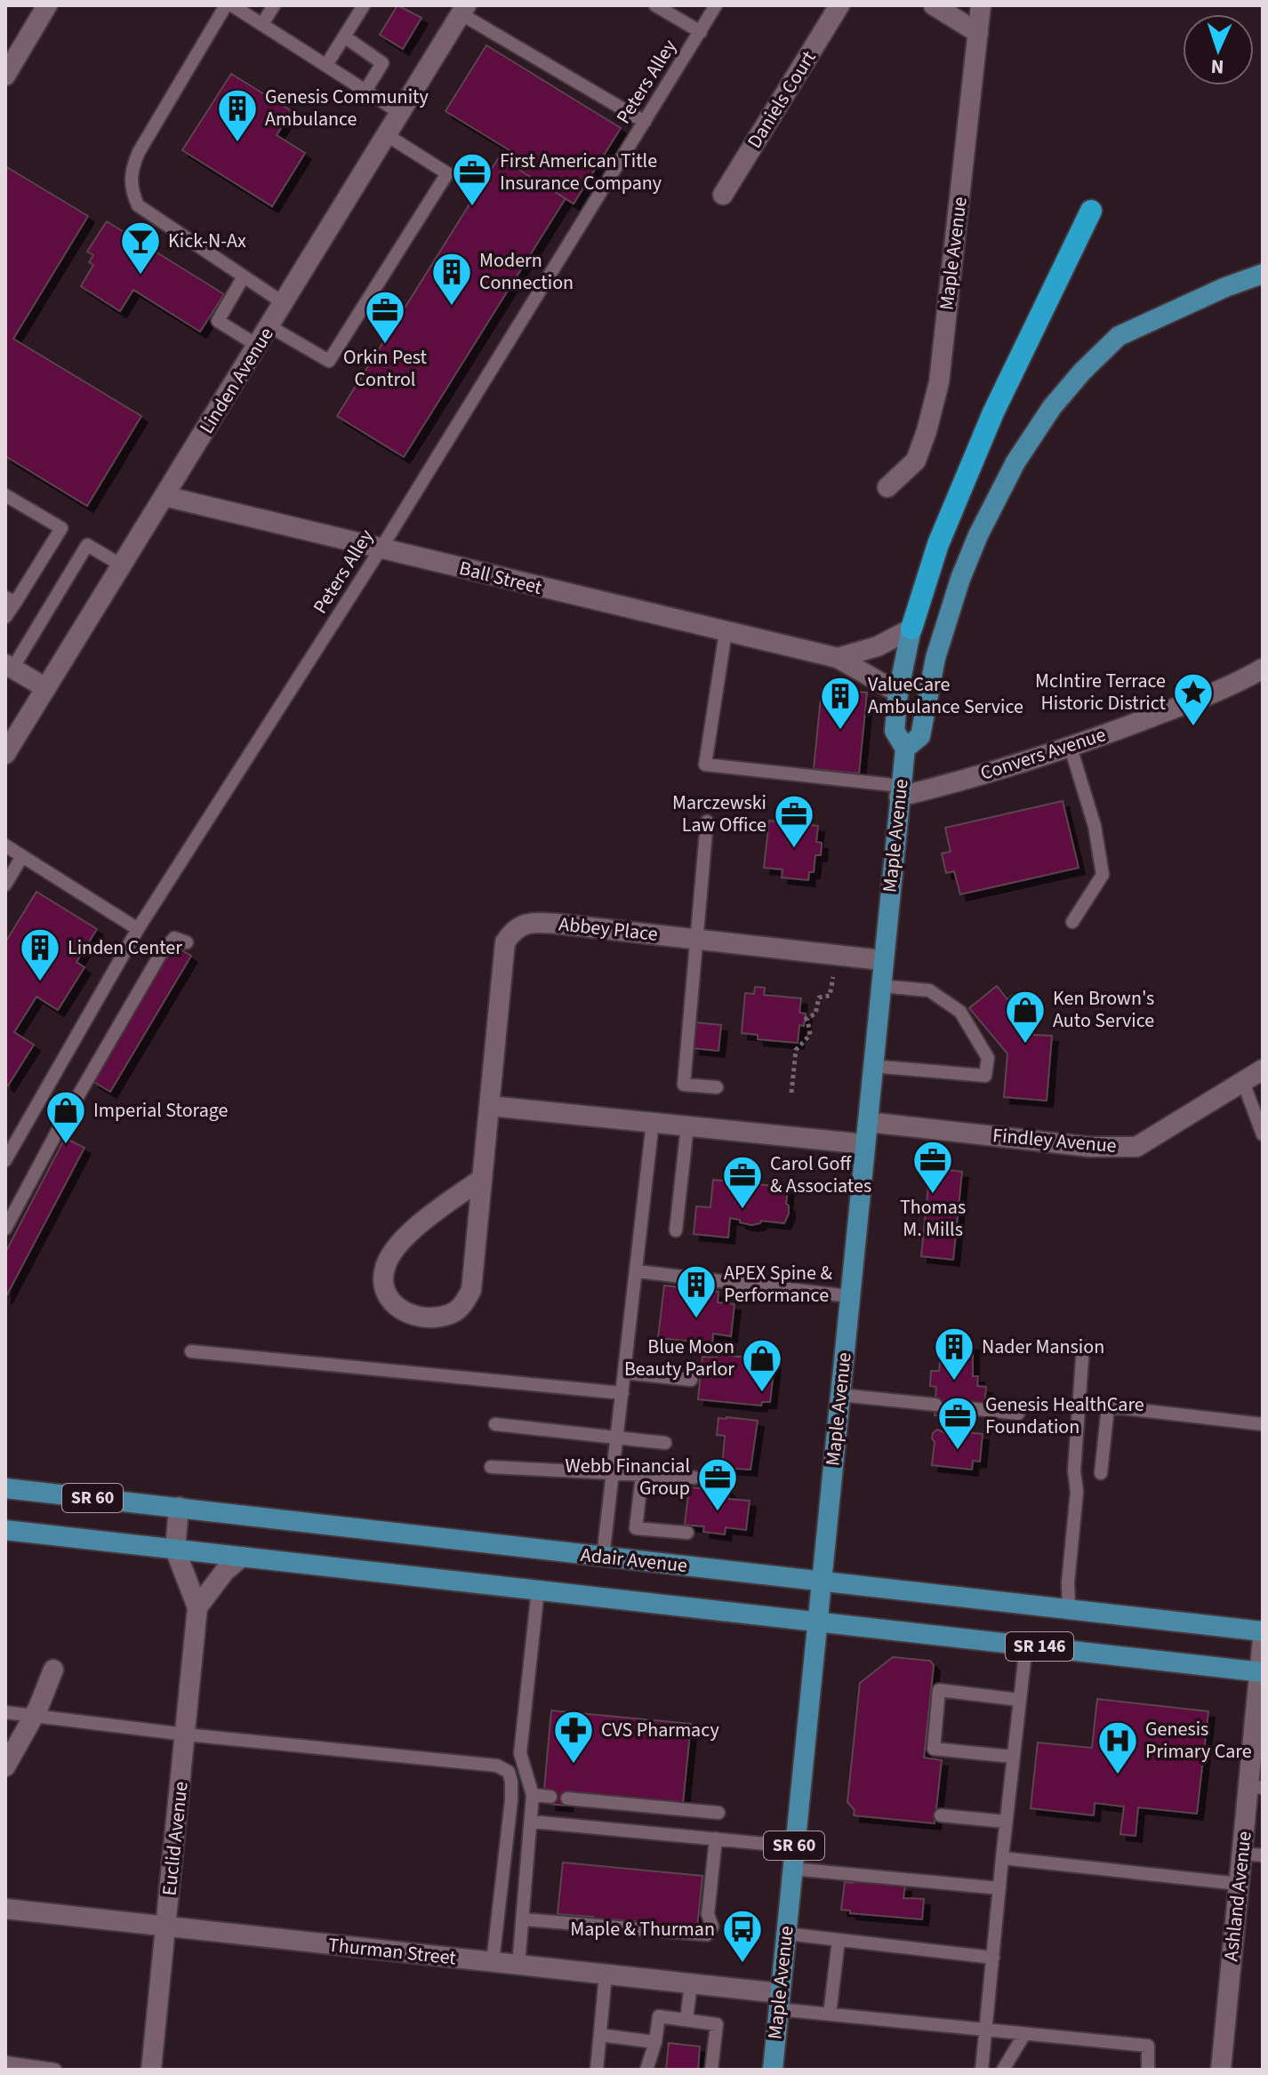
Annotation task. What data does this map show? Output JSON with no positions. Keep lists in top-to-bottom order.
{
  "streets": {
    "main road": [
      "Maple Avenue",
      "SR 60",
      "Adair Avenue",
      "SR 146"
    ],
    "street": [
      "Daniels Court",
      "Linden Avenue",
      "Ball Street",
      "Convers Avenue",
      "Abbey Place",
      "Findley Avenue",
      "Euclid Avenue",
      "Ashland Avenue",
      "Thurman Street"
    ],
    "lane": ["Peters Alley"]
  },
  "crossings": [
    ["Peters Alley", "Ball Street"],
    ["Maple Avenue", "Convers Avenue"],
    ["Maple Avenue", "Abbey Place"],
    ["Maple Avenue", "Findley Avenue"],
    ["Maple Avenue", "Adair Avenue"],
    ["Maple Avenue", "Thurman Street"],
    ["Linden Avenue", "Ball Street"],
    ["Adair Avenue", "Euclid Avenue"],
    ["Adair Avenue", "Ashland Avenue"],
    ["Euclid Avenue", "Thurman Street"]
  ],
  "places": {
    "building": [
      "Genesis Community Ambulance",
      "Modern Connection",
      "ValueCare Ambulance Service",
      "Linden Center",
      "APEX Spine & Performance",
      "Nader Mansion"
    ],
    "office": [
      "First American Title Insurance Company",
      "Orkin Pest Control",
      "Marczewski Law Office",
      "Thomas M. Mills",
      "Carol Goff & Associates",
      "Genesis HealthCare Foundation",
      "Webb Financial Group"
    ],
    "bar": ["Kick-N-Ax"],
    "place": ["McIntire Terrace Historic District"],
    "shop": ["Ken Brown's Auto Service", "Imperial Storage", "Blue Moon Beauty Parlor"],
    "pharmacy": ["CVS Pharmacy"],
    "hospital": ["Genesis Primary Care"],
    "bus stop": ["Maple & Thurman"]
  },
  "north": "bottom"
}
